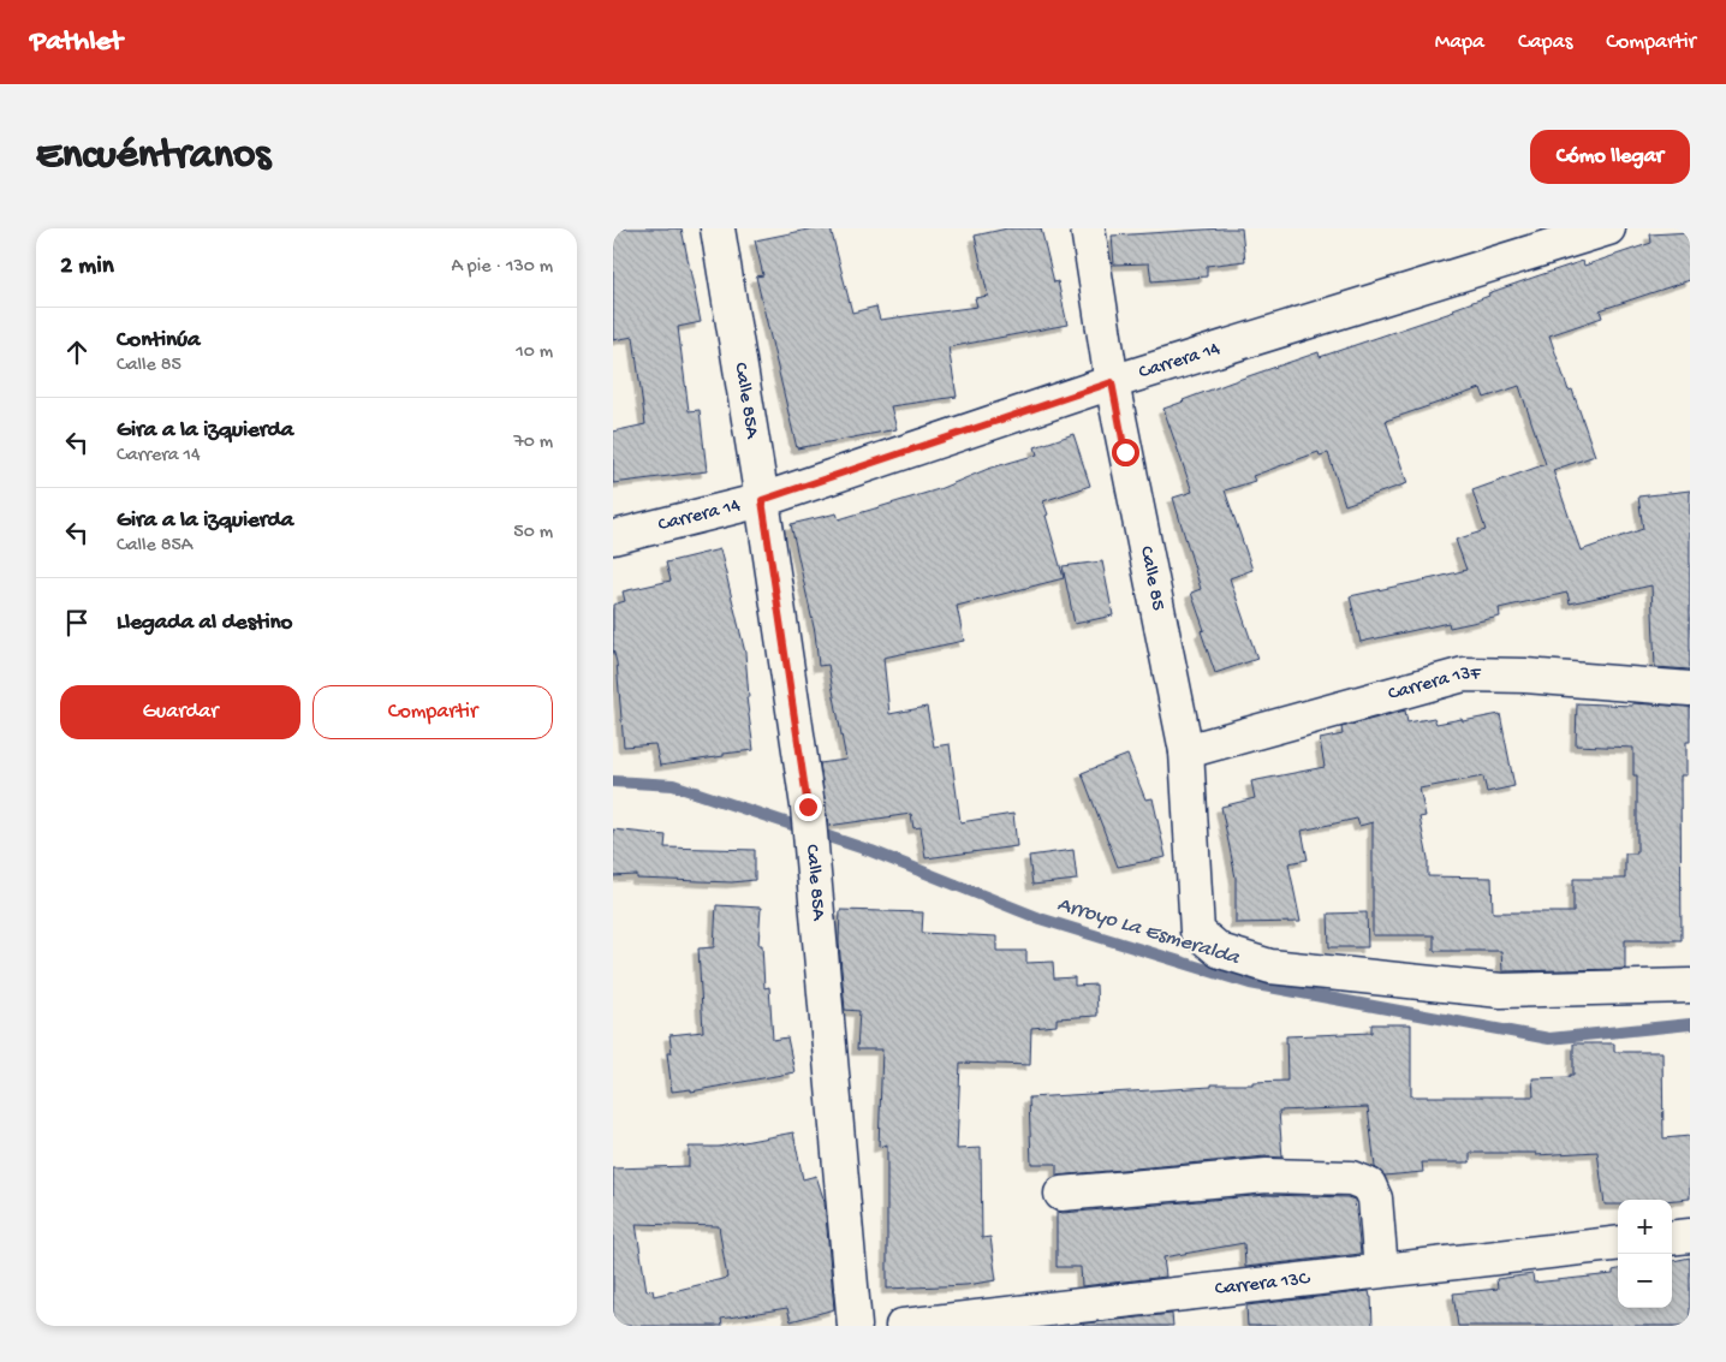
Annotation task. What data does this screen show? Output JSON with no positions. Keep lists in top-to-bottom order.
{
  "streets": {
    "street": [
      "Carrera 14",
      "Calle 85A",
      "Calle 85",
      "Carrera 13F",
      "Carrera 13C"
    ]
  },
  "crossings": [
    ["Carrera 14", "Calle 85A"],
    ["Carrera 14", "Calle 85"],
    ["Calle 85", "Carrera 13F"]
  ],
  "water": ["Arroyo La Esmeralda"],
  "page": {
    "header": "Pathlet",
    "nav": ["Mapa", "Capas", "Compartir"],
    "buttons": [
      "Cómo llegar",
      ["Guardar", "Compartir"]
    ],
    "title": "Encuéntranos",
    "heading": ["2 min", "A pie · 130 m"],
    "list": [
      ["Continúa", "Calle 85", "10 m"],
      ["Gira a la izquierda", "Carrera 14", "70 m"],
      ["Gira a la izquierda", "Calle 85A", "50 m"],
      "Llegada al destino"
    ],
    "map_buttons": ["+", "−"]
  }
}
